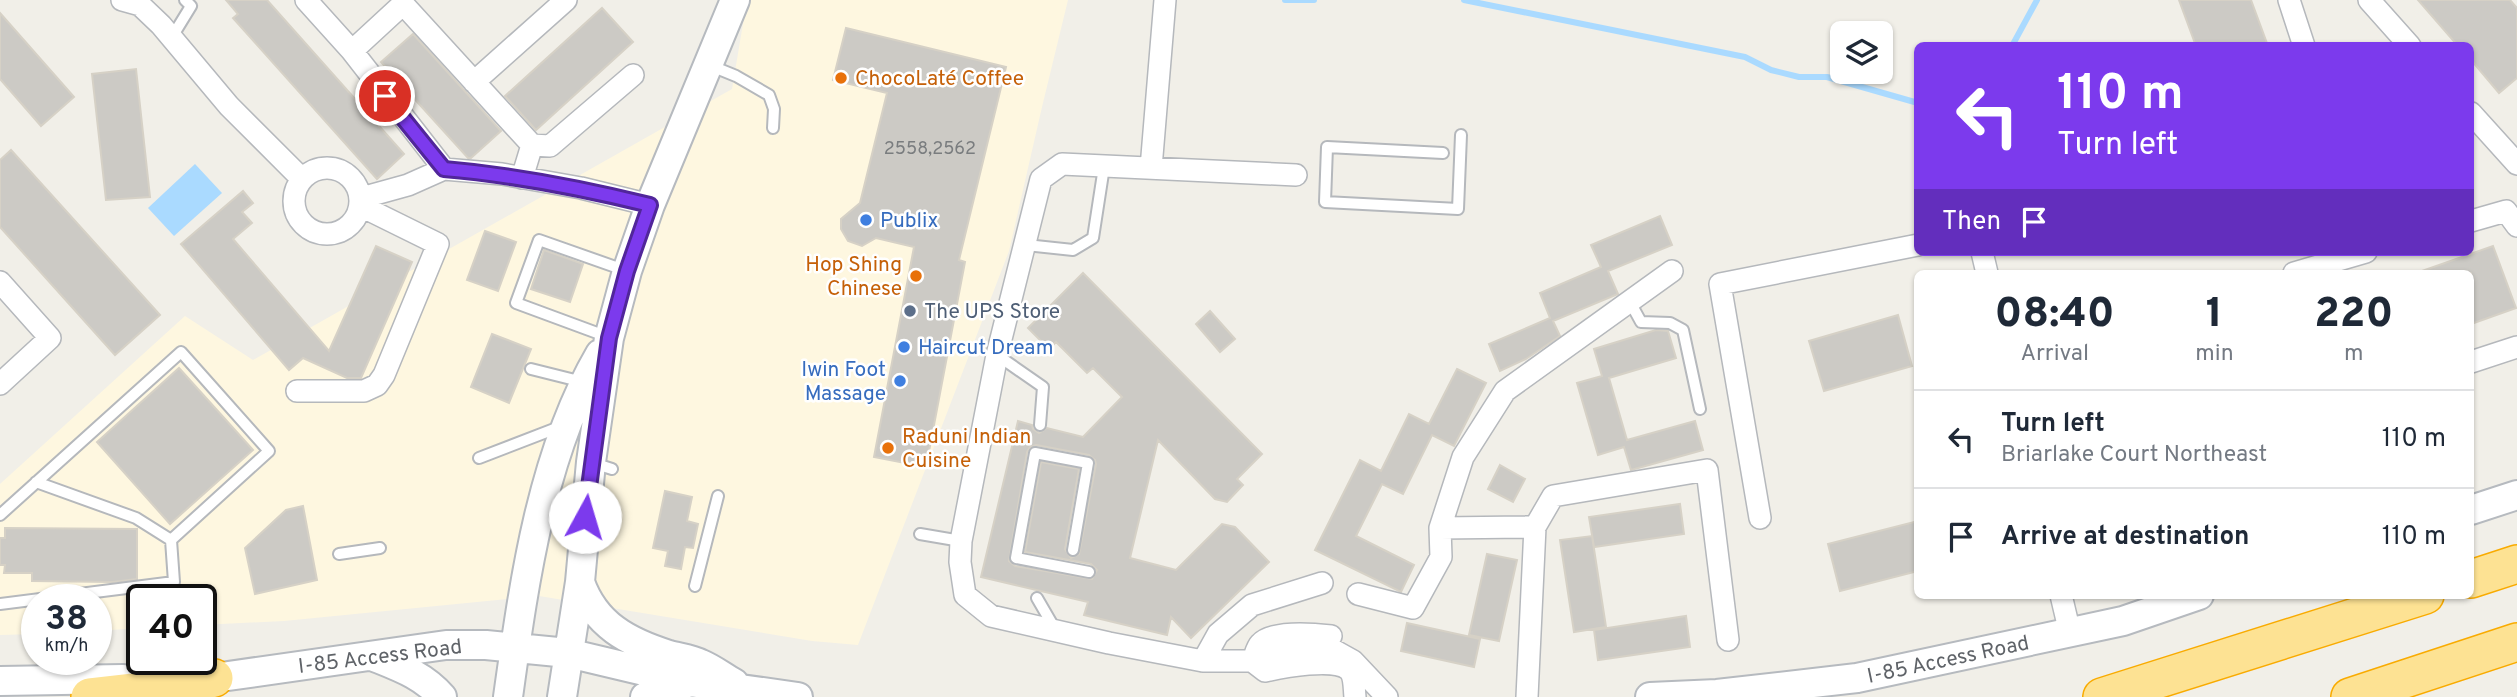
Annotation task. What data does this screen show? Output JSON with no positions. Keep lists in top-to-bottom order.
{
  "streets": {
    "main road": ["I-85 Access Road"]
  },
  "places": [
    "ChocoLaté Coffee",
    "Publix",
    "Hop Shing Chinese",
    "The UPS Store",
    "Haircut Dream",
    "Iwin Foot Massage",
    "Raduni Indian Cuisine"
  ],
  "house_numbers": ["2558,2562"],
  "page": {
    "turn": ["110 m", "Turn left"],
    "then": "Then",
    "eta": [
      "08:40",
      "Arrival",
      "1",
      "min",
      "220",
      "m"
    ],
    "list": [
      {
        "name": "Turn left",
        "note": "Briarlake Court Northeast",
        "value": "110 m"
      },
      {
        "name": "Arrive at destination",
        "value": "110 m"
      }
    ],
    "speed": "38 km/h",
    "limit": "40"
  }
}
